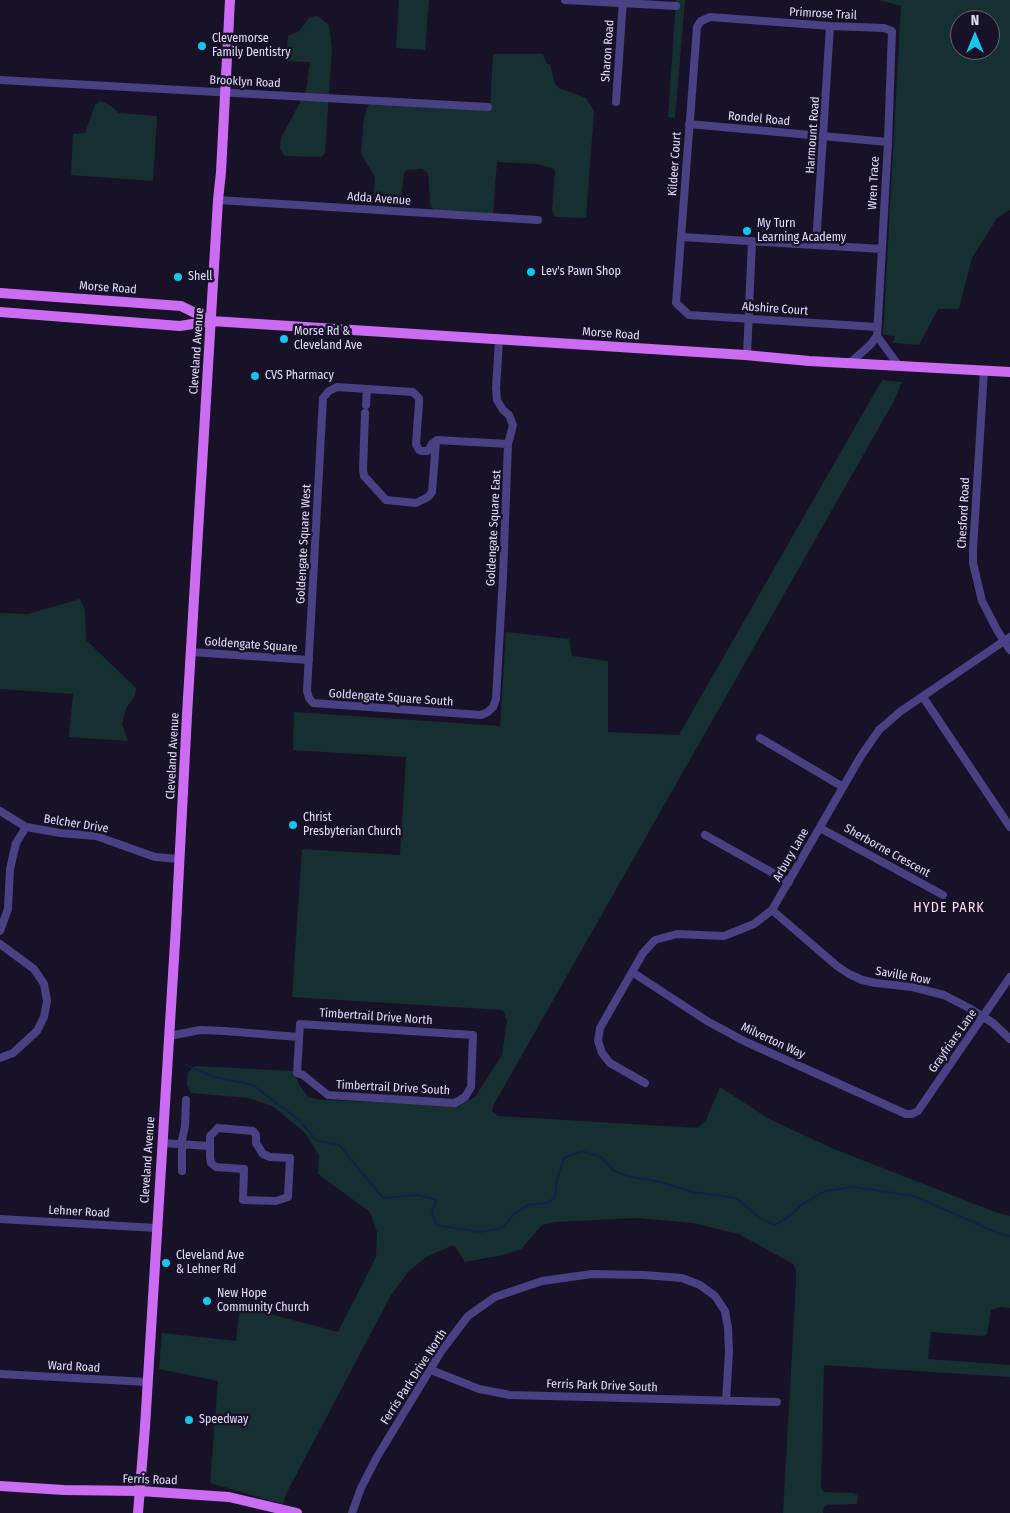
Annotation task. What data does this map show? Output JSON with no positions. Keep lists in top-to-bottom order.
{
  "streets": {
    "main road": ["Morse Road", "Cleveland Avenue", "Ferris Road"],
    "street": [
      "Primrose Trail",
      "Sharon Road",
      "Brooklyn Road",
      "Rondel Road",
      "Harmount Road",
      "Kildeer Court",
      "Wren Trace",
      "Adda Avenue",
      "Abshire Court",
      "Chesford Road",
      "Goldengate Square East",
      "Goldengate Square West",
      "Goldengate Square",
      "Goldengate Square South",
      "Belcher Drive",
      "Sherborne Crescent",
      "Arbury Lane",
      "Saville Row",
      "Timbertrail Drive North",
      "Milverton Way",
      "Grayfriars Lane",
      "Timbertrail Drive South",
      "Lehner Road",
      "Ward Road",
      "Ferris Park Drive North",
      "Ferris Park Drive South"
    ]
  },
  "crossings": [
    ["Primrose Trail", "Harmount Road"],
    ["Primrose Trail", "Kildeer Court"],
    ["Primrose Trail", "Wren Trace"],
    ["Brooklyn Road", "Cleveland Avenue"],
    ["Rondel Road", "Harmount Road"],
    ["Rondel Road", "Kildeer Court"],
    ["Rondel Road", "Wren Trace"],
    ["Kildeer Court", "Abshire Court"],
    ["Wren Trace", "Abshire Court"],
    ["Adda Avenue", "Cleveland Avenue"],
    ["Morse Road", "Cleveland Avenue"],
    ["Morse Road", "Chesford Road"],
    ["Morse Road", "Goldengate Square East"],
    ["Cleveland Avenue", "Goldengate Square"],
    ["Cleveland Avenue", "Belcher Drive"],
    ["Cleveland Avenue", "Lehner Road"],
    ["Cleveland Avenue", "Ward Road"],
    ["Cleveland Avenue", "Ferris Road"],
    ["Chesford Road", "Arbury Lane"],
    ["Goldengate Square East", "Goldengate Square South"],
    ["Goldengate Square West", "Goldengate Square"],
    ["Goldengate Square West", "Goldengate Square South"],
    ["Sherborne Crescent", "Arbury Lane"],
    ["Arbury Lane", "Saville Row"],
    ["Arbury Lane", "Milverton Way"],
    ["Saville Row", "Grayfriars Lane"],
    ["Timbertrail Drive North", "Timbertrail Drive South"],
    ["Milverton Way", "Grayfriars Lane"],
    ["Ferris Park Drive North", "Ferris Park Drive South"]
  ],
  "districts": ["HYDE PARK"],
  "places": [
    "Clevemorse Family Dentistry",
    "My Turn Learning Academy",
    "Lev's Pawn Shop",
    "Shell",
    "Morse Rd & Cleveland Ave",
    "CVS Pharmacy",
    "Christ Presbyterian Church",
    "Cleveland Ave & Lehner Rd",
    "New Hope Community Church",
    "Speedway"
  ],
  "north": "top"
}
